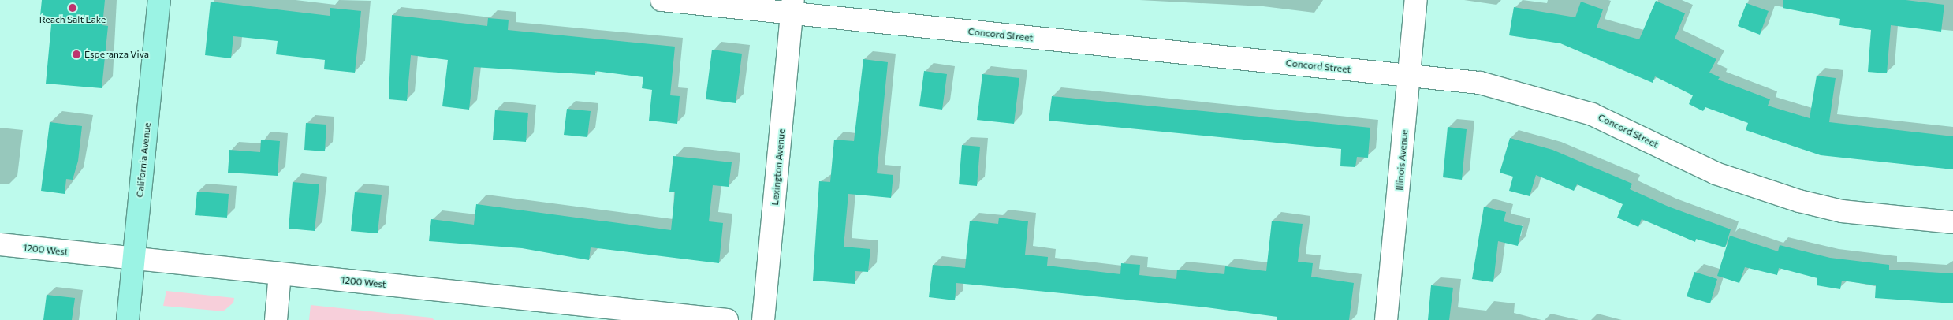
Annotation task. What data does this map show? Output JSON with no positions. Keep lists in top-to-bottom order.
{
  "streets": {
    "main road": ["California Avenue"],
    "street": [
      "Concord Street",
      "Illinois Avenue",
      "Lexington Avenue",
      "1200 West"
    ]
  },
  "crossings": [
    ["Concord Street", "Illinois Avenue"],
    ["Concord Street", "Lexington Avenue"],
    ["California Avenue", "1200 West"]
  ],
  "places": ["Reach Salt Lake", "Esperanza Viva"]
}
